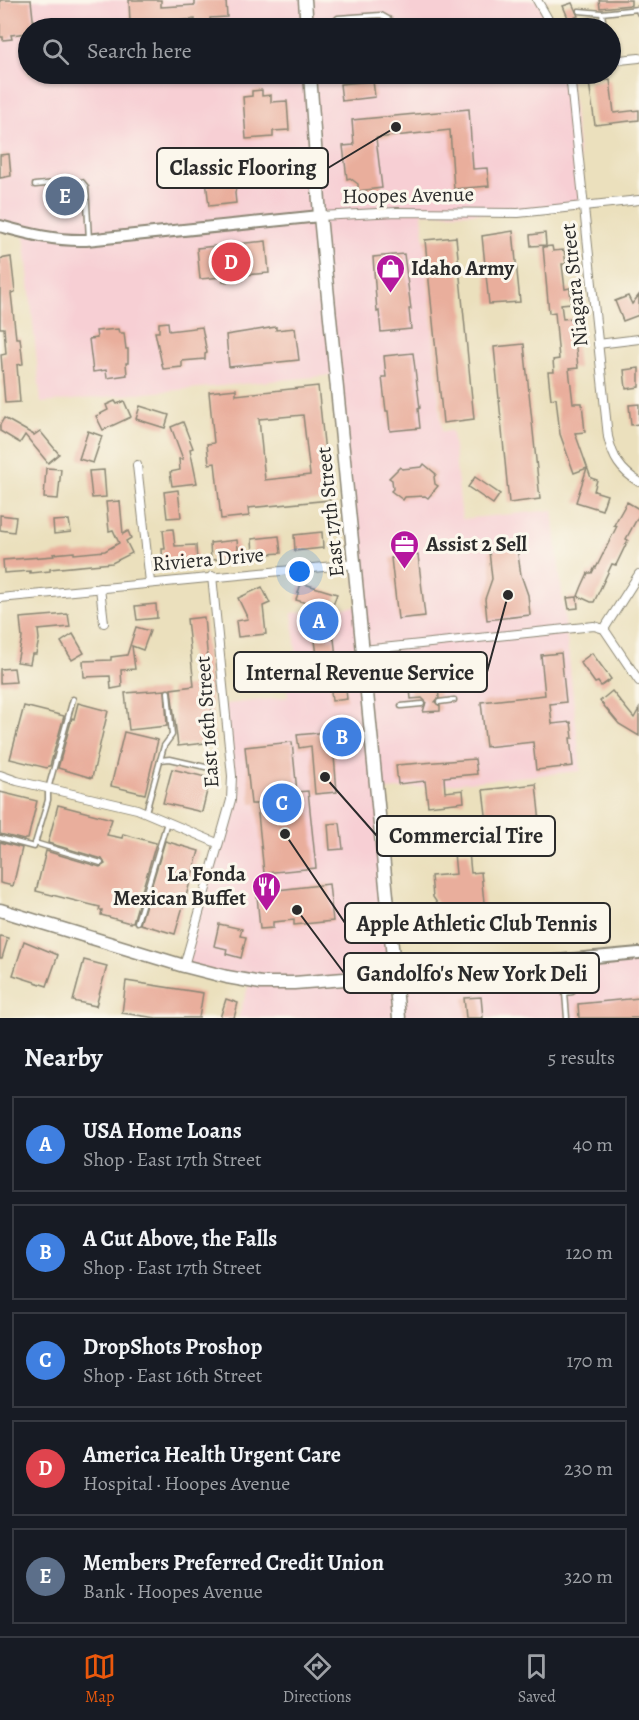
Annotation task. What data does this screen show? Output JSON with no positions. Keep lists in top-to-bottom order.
{
  "streets": {
    "main road": ["East 17th Street"],
    "street": [
      "Hoopes Avenue",
      "Niagara Street",
      "Riviera Drive",
      "East 16th Street"
    ]
  },
  "crossings": [
    ["Hoopes Avenue", "Niagara Street"],
    ["Hoopes Avenue", "East 17th Street"],
    ["East 17th Street", "Riviera Drive"],
    ["Riviera Drive", "East 16th Street"]
  ],
  "places": {
    "other": [
      "Classic Flooring",
      "Internal Revenue Service",
      "Commercial Tire",
      "Apple Athletic Club Tennis",
      "Gandolfo's New York Deli"
    ],
    "shop": ["Idaho Army"],
    "office": ["Assist 2 Sell"],
    "restaurant": ["La Fonda Mexican Buffet"]
  },
  "page": {
    "search": "Search here",
    "pins": [
      "E",
      "D",
      "A",
      "B",
      "C"
    ],
    "heading": ["Nearby", "5 results"],
    "list": [
      {
        "mark": "A",
        "name": "USA Home Loans",
        "note": "Shop · East 17th Street",
        "value": "40 m"
      },
      {
        "mark": "B",
        "name": "A Cut Above, the Falls",
        "note": "Shop · East 17th Street",
        "value": "120 m"
      },
      {
        "mark": "C",
        "name": "DropShots Proshop",
        "note": "Shop · East 16th Street",
        "value": "170 m"
      },
      {
        "mark": "D",
        "name": "America Health Urgent Care",
        "note": "Hospital · Hoopes Avenue",
        "value": "230 m"
      },
      {
        "mark": "E",
        "name": "Members Preferred Credit Union",
        "note": "Bank · Hoopes Avenue",
        "value": "320 m"
      }
    ],
    "nav": ["Map", "Directions", "Saved"]
  }
}
